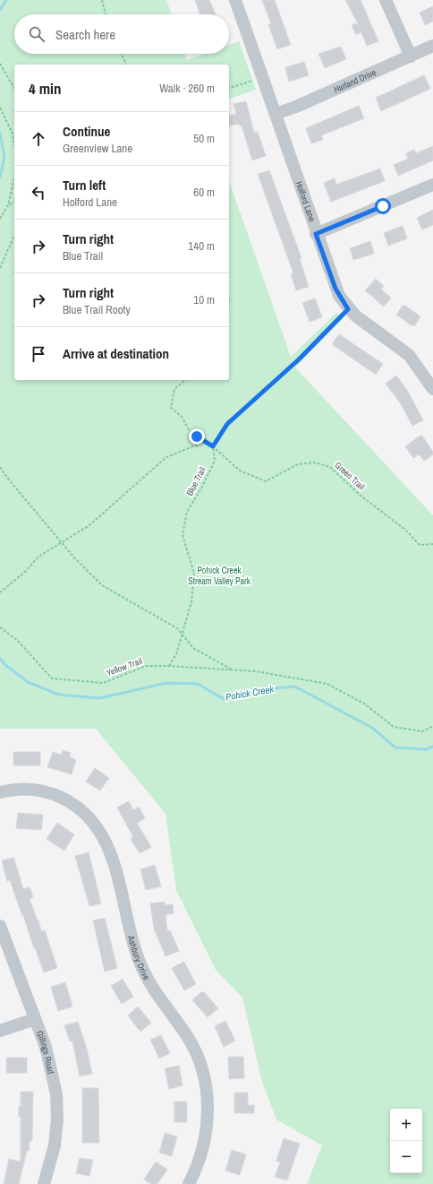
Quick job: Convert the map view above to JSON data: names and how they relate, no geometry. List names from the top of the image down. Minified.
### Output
{"streets":{"street":["Harland Drive","Holford Lane","Ashbury Drive","Gillings Road"],"path":["Green Trail","Blue Trail","Yellow Trail"]},"crossings":[["Harland Drive","Holford Lane"],["Green Trail","Blue Trail"],["Blue Trail","Yellow Trail"]],"water":["Pohick Creek"],"parks":["Pohick Creek Stream Valley Park"],"page":{"search":"Search here","heading":["4 min","Walk · 260 m"],"list":[["Continue","Greenview Lane","50 m"],["Turn left","Holford Lane","60 m"],["Turn right","Blue Trail","140 m"],["Turn right","Blue Trail Rooty","10 m"],"Arrive at destination"],"map_buttons":["+","−"]}}
